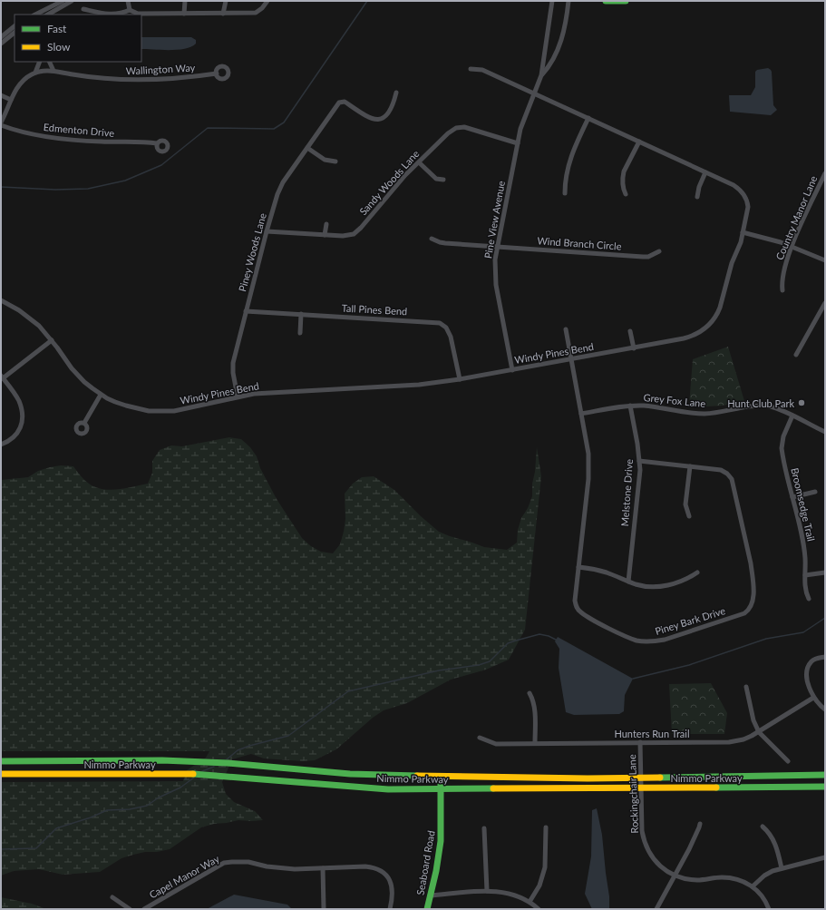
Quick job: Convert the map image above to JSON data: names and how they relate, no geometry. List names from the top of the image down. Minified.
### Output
{"streets":{"main road":["Nimmo Parkway","Seaboard Road"],"street":["Wallington Way","Edmenton Drive","Sandy Woods Lane","Country Manor Lane","Pine View Avenue","Wind Branch Circle","Piney Woods Lane","Tall Pines Bend","Windy Pines Bend","Grey Fox Lane","Melstone Drive","Broomsedge Trail","Piney Bark Drive","Hunters Run Trail","Rockingchair Lane","Capel Manor Way"]},"crossings":[["Sandy Woods Lane","Pine View Avenue"],["Sandy Woods Lane","Piney Woods Lane"],["Pine View Avenue","Wind Branch Circle"],["Pine View Avenue","Windy Pines Bend"],["Piney Woods Lane","Tall Pines Bend"],["Piney Woods Lane","Windy Pines Bend"],["Tall Pines Bend","Windy Pines Bend"],["Windy Pines Bend","Piney Bark Drive"],["Grey Fox Lane","Melstone Drive"],["Grey Fox Lane","Broomsedge Trail"],["Grey Fox Lane","Piney Bark Drive"],["Melstone Drive","Piney Bark Drive"],["Hunters Run Trail","Rockingchair Lane"],["Nimmo Parkway","Rockingchair Lane"],["Nimmo Parkway","Seaboard Road"]],"places":["Hunt Club Park"],"legend":["Fast","Slow"]}
